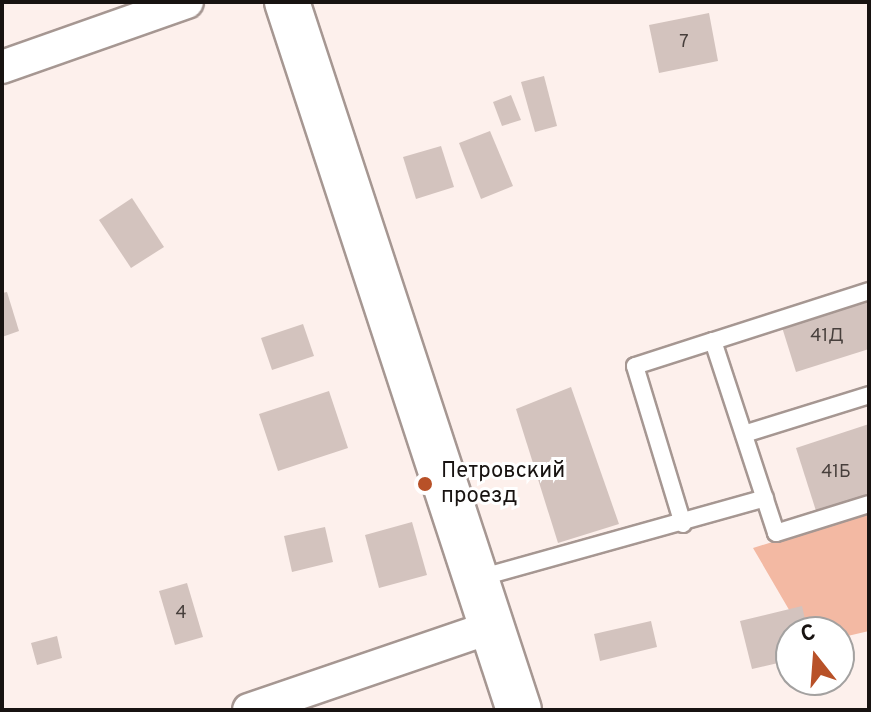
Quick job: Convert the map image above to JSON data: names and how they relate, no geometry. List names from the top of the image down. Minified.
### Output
{"places":["Петровский проезд"],"house_numbers":["7","41Д","41Б","4"],"north":"top"}
